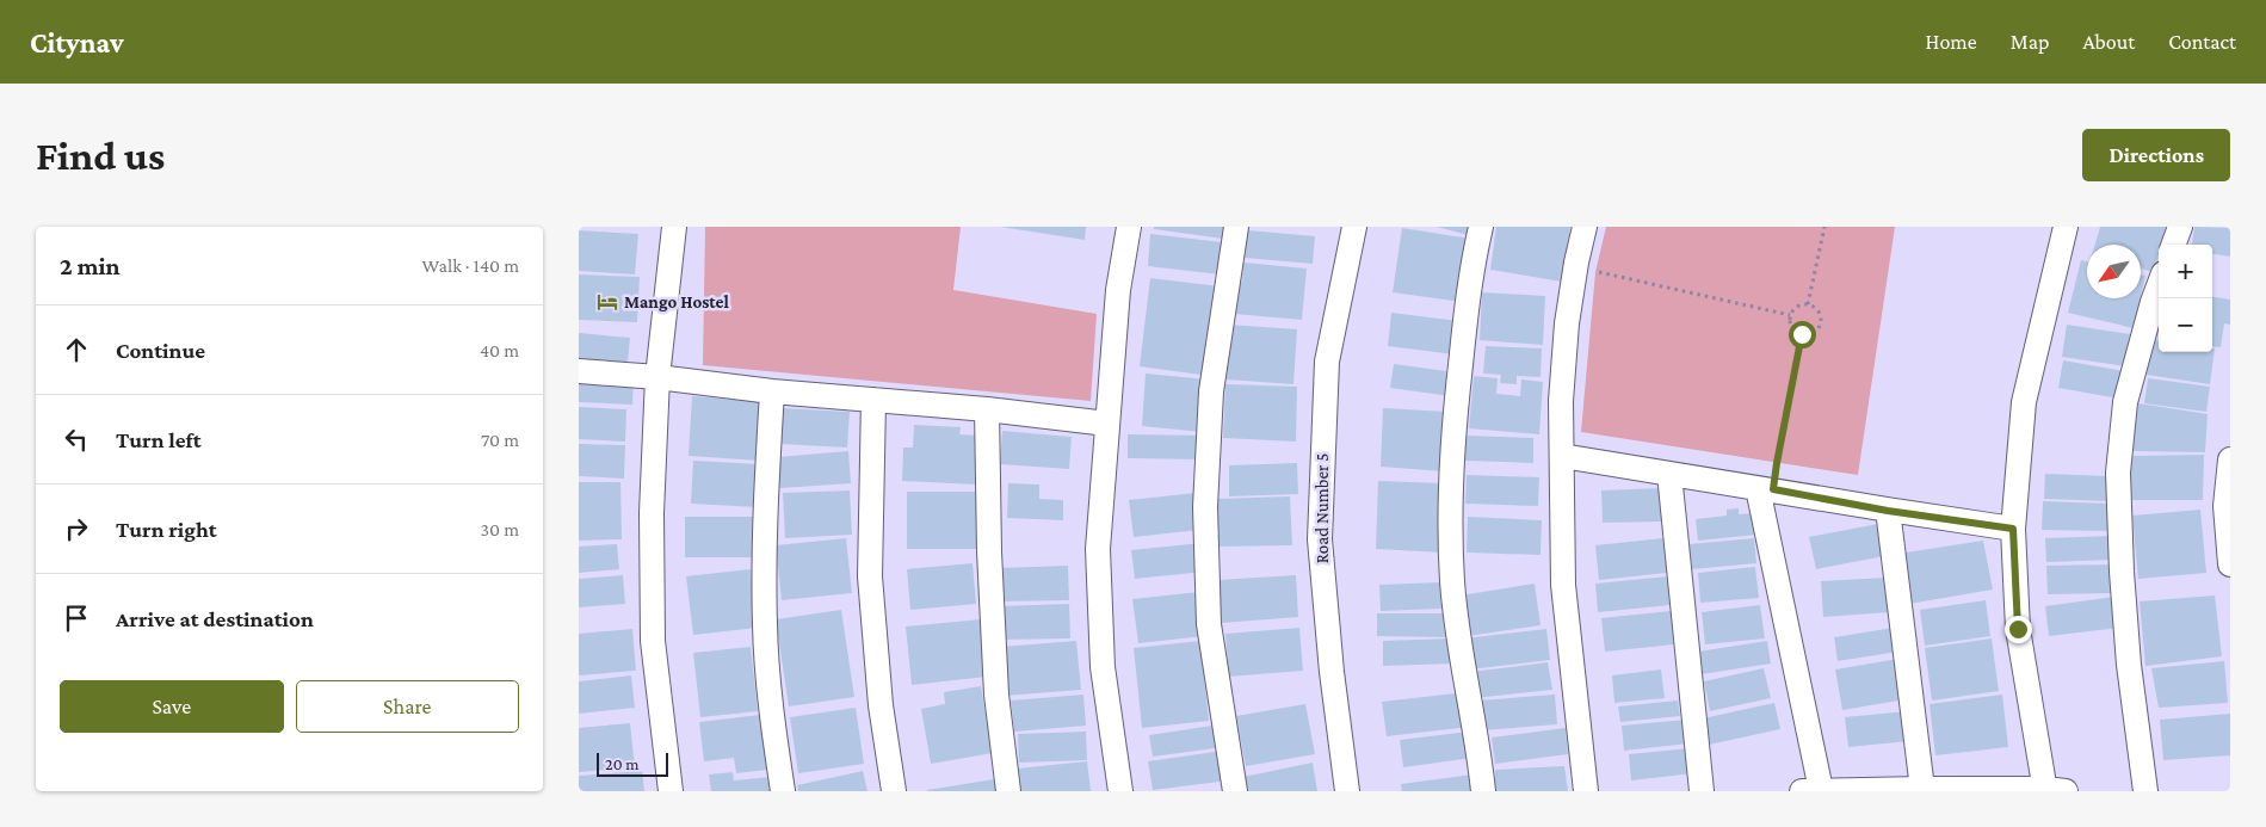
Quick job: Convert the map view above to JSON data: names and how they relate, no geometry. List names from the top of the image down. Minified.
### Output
{"streets":{"street":["Road Number 5"]},"places":{"hotel":["Mango Hostel"]},"scale_bar":"20 m","north":"bottom left","page":{"header":"Citynav","nav":["Home","Map","About","Contact"],"buttons":["Directions",["Save","Share"]],"title":"Find us","heading":["2 min","Walk · 140 m"],"map_buttons":["+","−"],"list":[["Continue","40 m"],["Turn left","70 m"],["Turn right","30 m"],"Arrive at destination"],"scale":"20 m"}}
